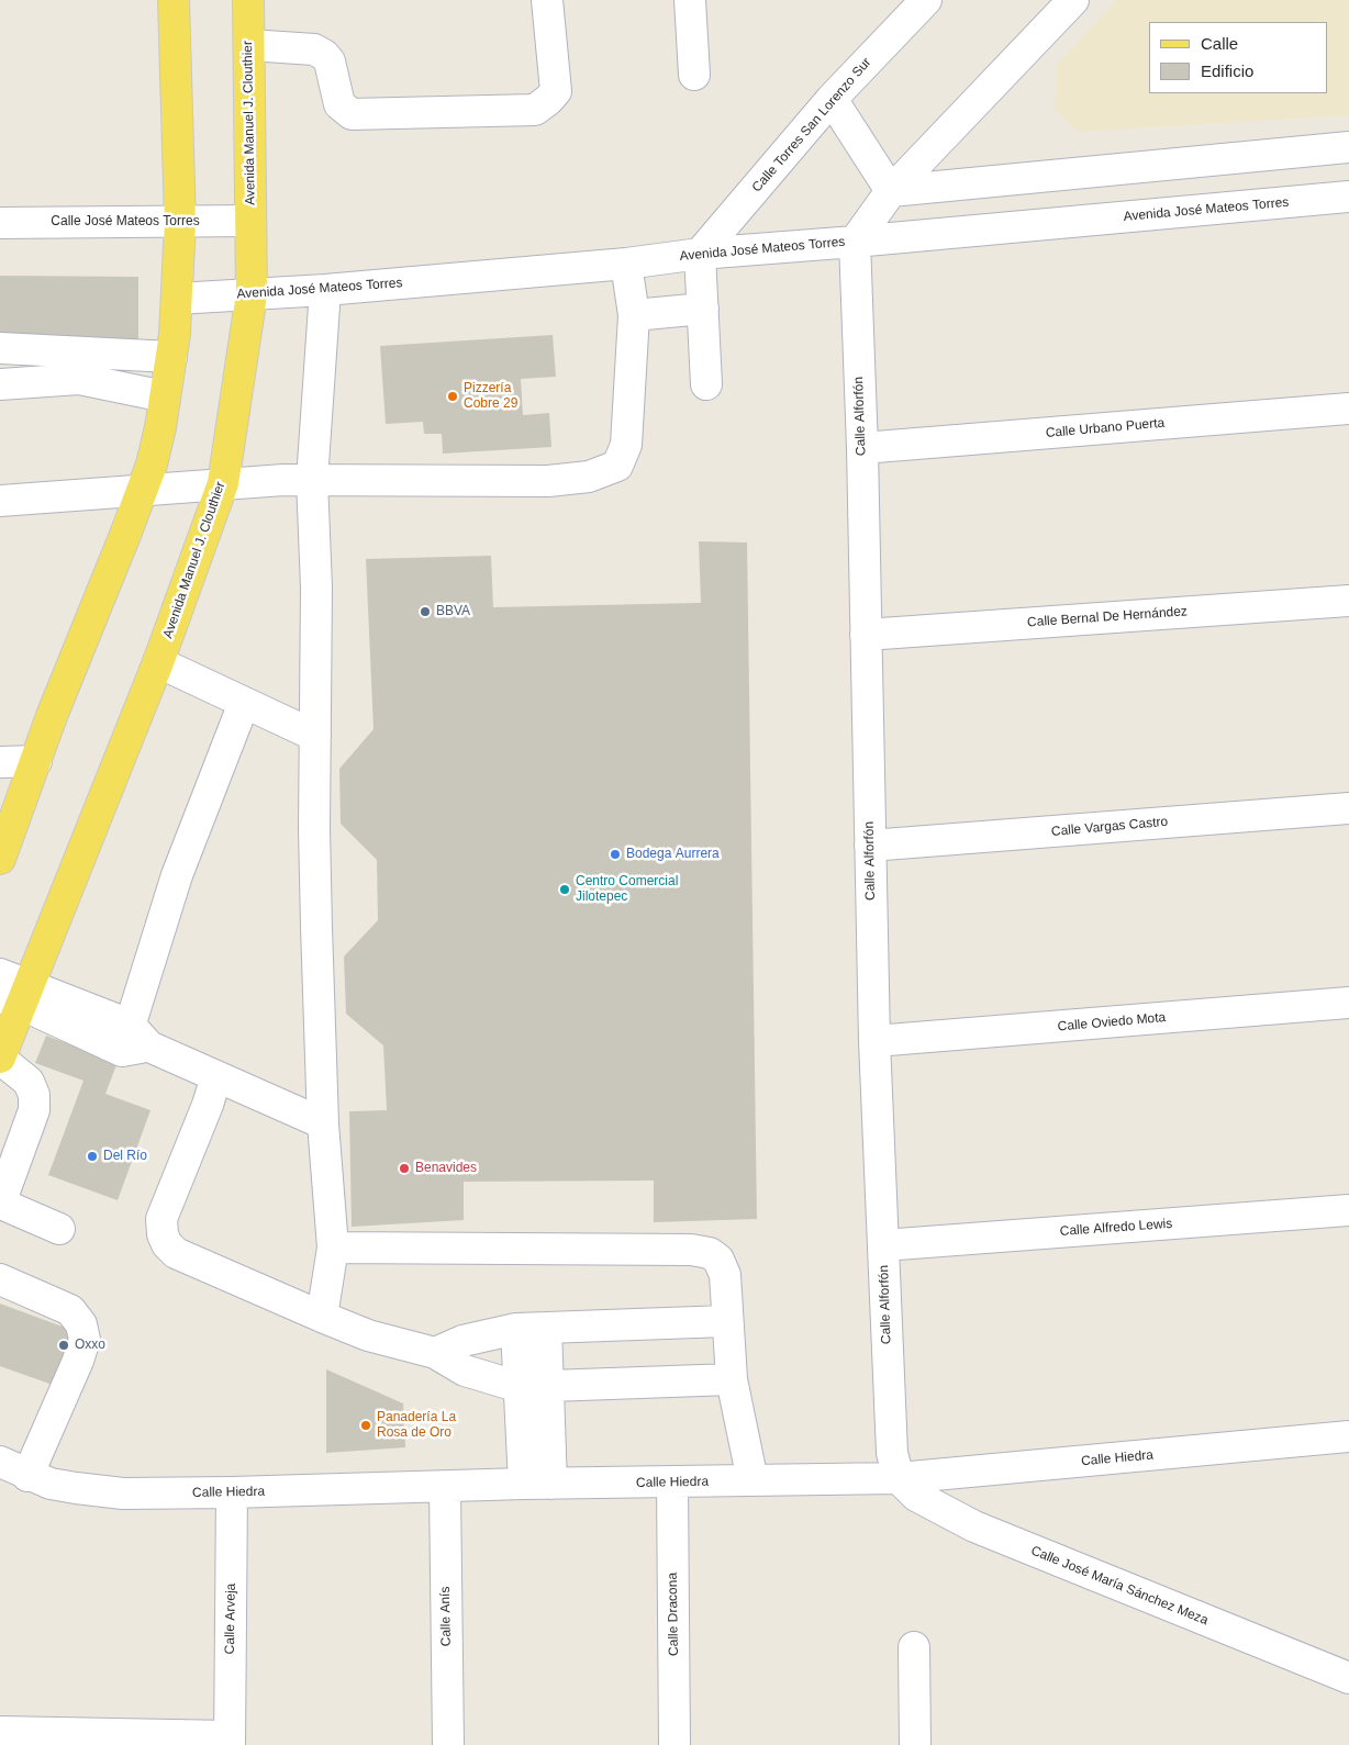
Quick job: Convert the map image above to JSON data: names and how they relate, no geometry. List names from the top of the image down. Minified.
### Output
{"streets":{"main road":["Avenida Manuel J. Clouthier"],"street":["Calle Torres San Lorenzo Sur","Avenida José Mateos Torres","Calle José Mateos Torres","Calle Alforfón","Calle Urbano Puerta","Calle Bernal De Hernández","Calle Vargas Castro","Calle Oviedo Mota","Calle Alfredo Lewis","Calle Hiedra","Calle José María Sánchez Meza","Calle Dracona","Calle Anís","Calle Arveja"]},"crossings":[["Avenida Manuel J. Clouthier","Avenida José Mateos Torres"],["Avenida Manuel J. Clouthier","Calle José Mateos Torres"],["Calle Torres San Lorenzo Sur","Avenida José Mateos Torres"],["Avenida José Mateos Torres","Calle Alforfón"],["Calle Alforfón","Calle Urbano Puerta"],["Calle Alforfón","Calle Bernal De Hernández"],["Calle Alforfón","Calle Vargas Castro"],["Calle Alforfón","Calle Oviedo Mota"],["Calle Alforfón","Calle Alfredo Lewis"],["Calle Alforfón","Calle Hiedra"],["Calle Alforfón","Calle José María Sánchez Meza"],["Calle Hiedra","Calle José María Sánchez Meza"],["Calle Hiedra","Calle Dracona"],["Calle Hiedra","Calle Anís"],["Calle Hiedra","Calle Arveja"]],"places":["Pizzería Cobre 29","BBVA","Bodega Aurrera","Centro Comercial Jilotepec","Del Río","Benavides","Oxxo","Panadería La Rosa de Oro"],"legend":["Calle","Edificio"]}
